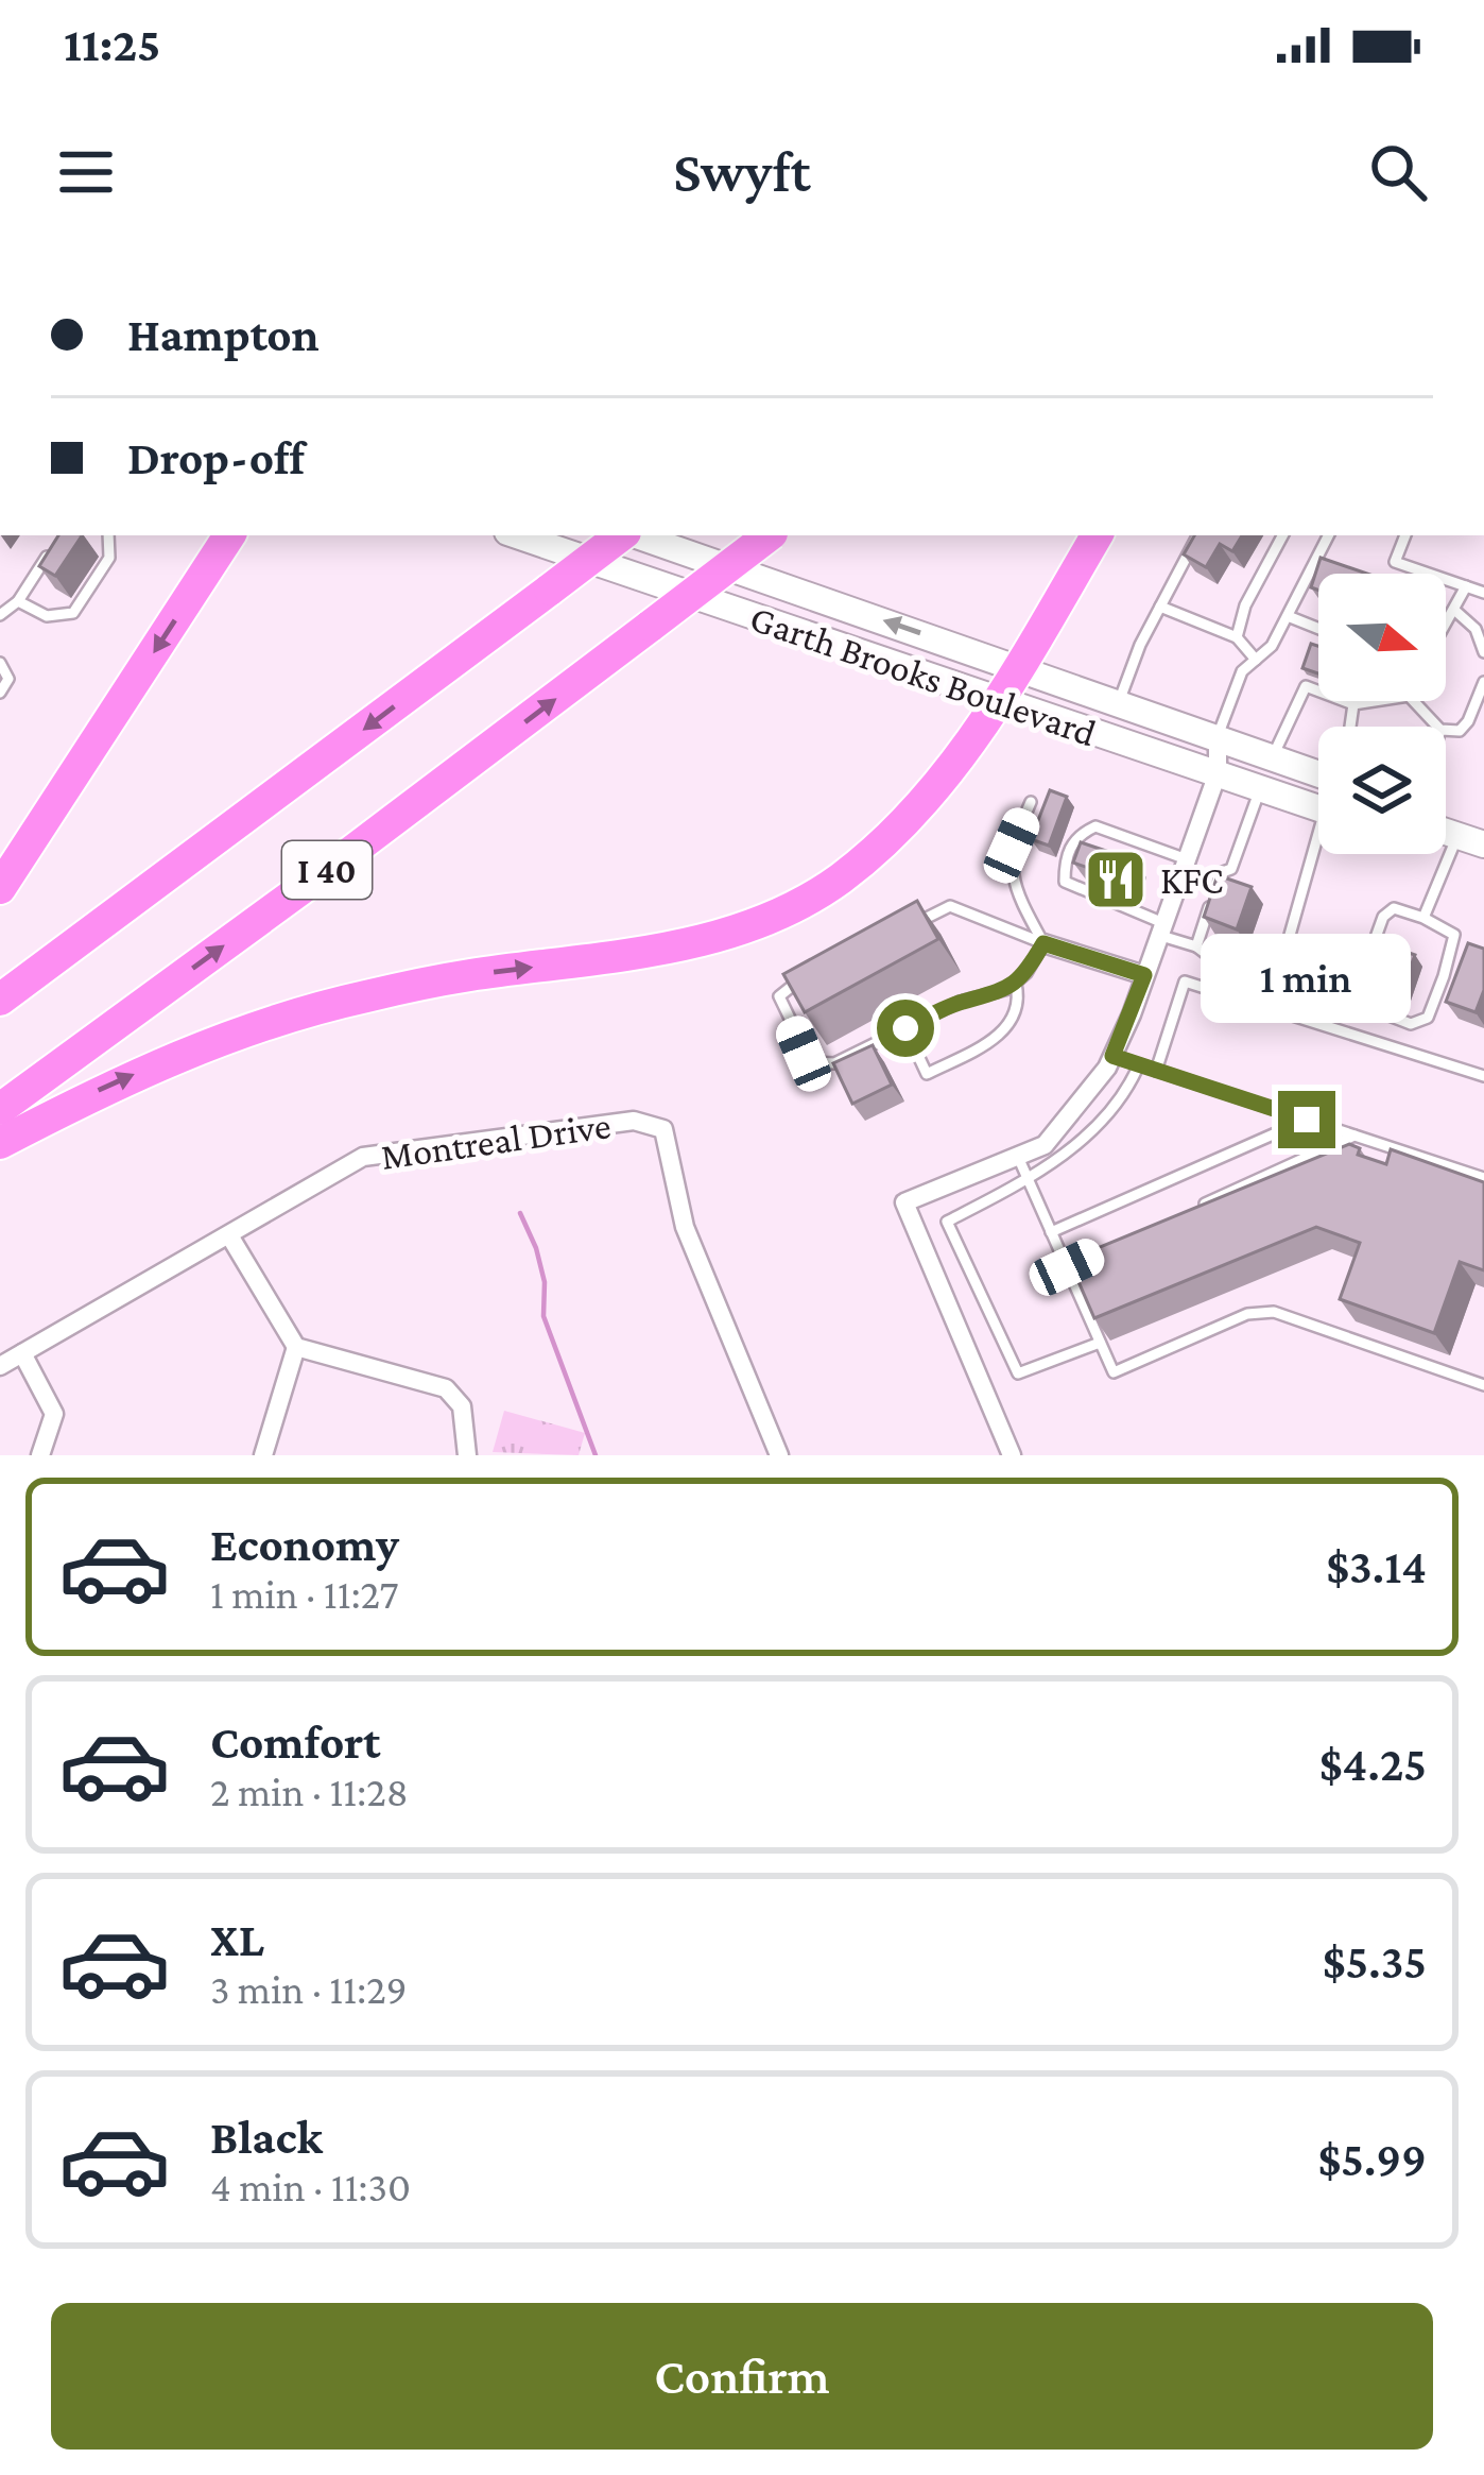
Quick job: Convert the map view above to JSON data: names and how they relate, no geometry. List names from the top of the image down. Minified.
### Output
{"streets":{"highway":["I 40"],"street":["Garth Brooks Boulevard","Montreal Drive"]},"places":{"restaurant":["KFC"]},"north":"right","page":{"status":"11:25","header":"Swyft","banner":["Hampton","Drop-off"],"bubble":"1 min","list":[{"name":"Economy","note":"1 min · 11:27","value":"$3.14"},{"name":"Comfort","note":"2 min · 11:28","value":"$4.25"},{"name":"XL","note":"3 min · 11:29","value":"$5.35"},{"name":"Black","note":"4 min · 11:30","value":"$5.99"}],"buttons":"Confirm"}}
